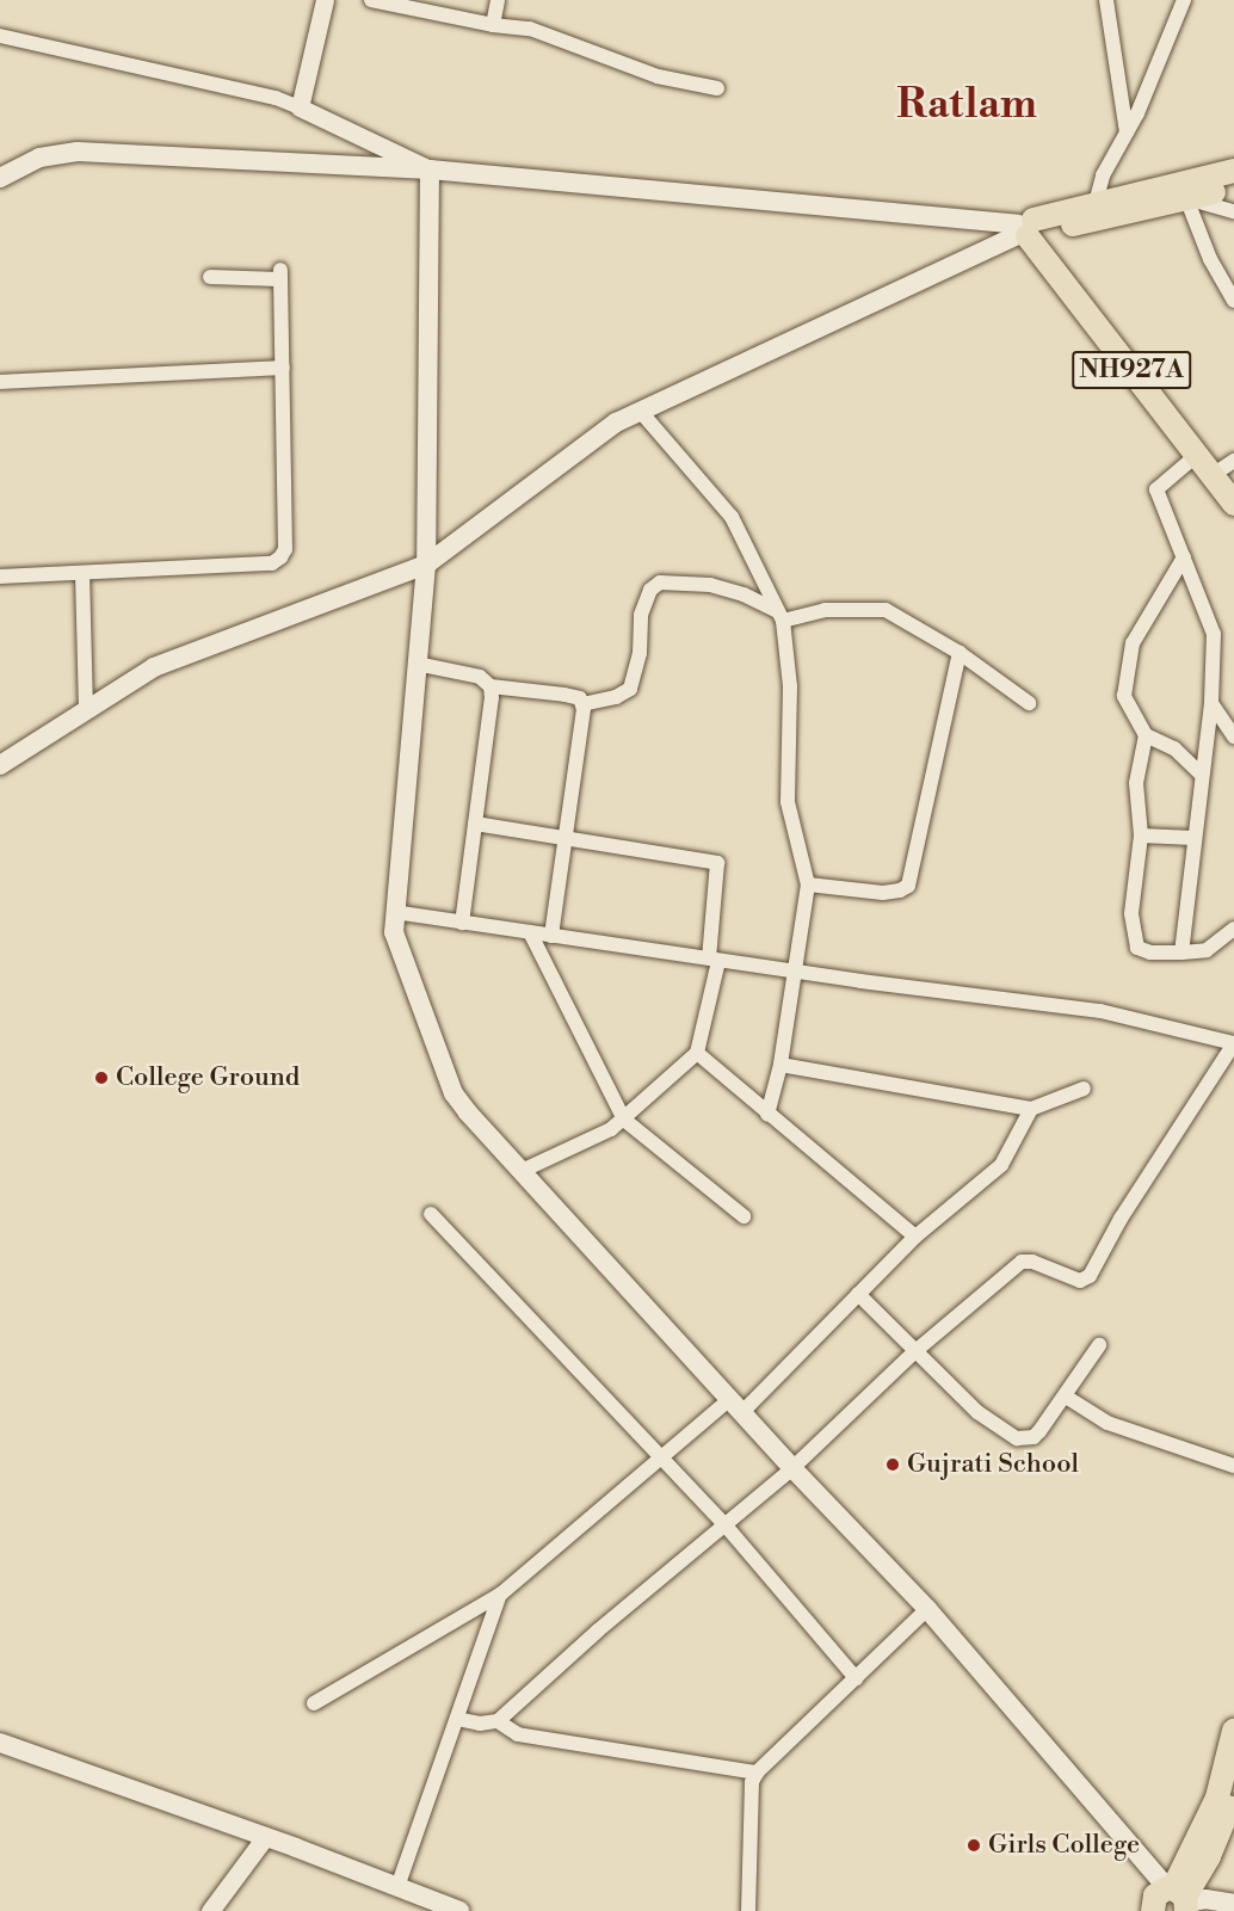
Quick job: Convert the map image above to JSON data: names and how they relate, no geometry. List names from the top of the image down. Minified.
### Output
{"streets":{"highway":["NH927A"]},"districts":["Ratlam"],"places":["College Ground","Gujrati School","Girls College"]}
